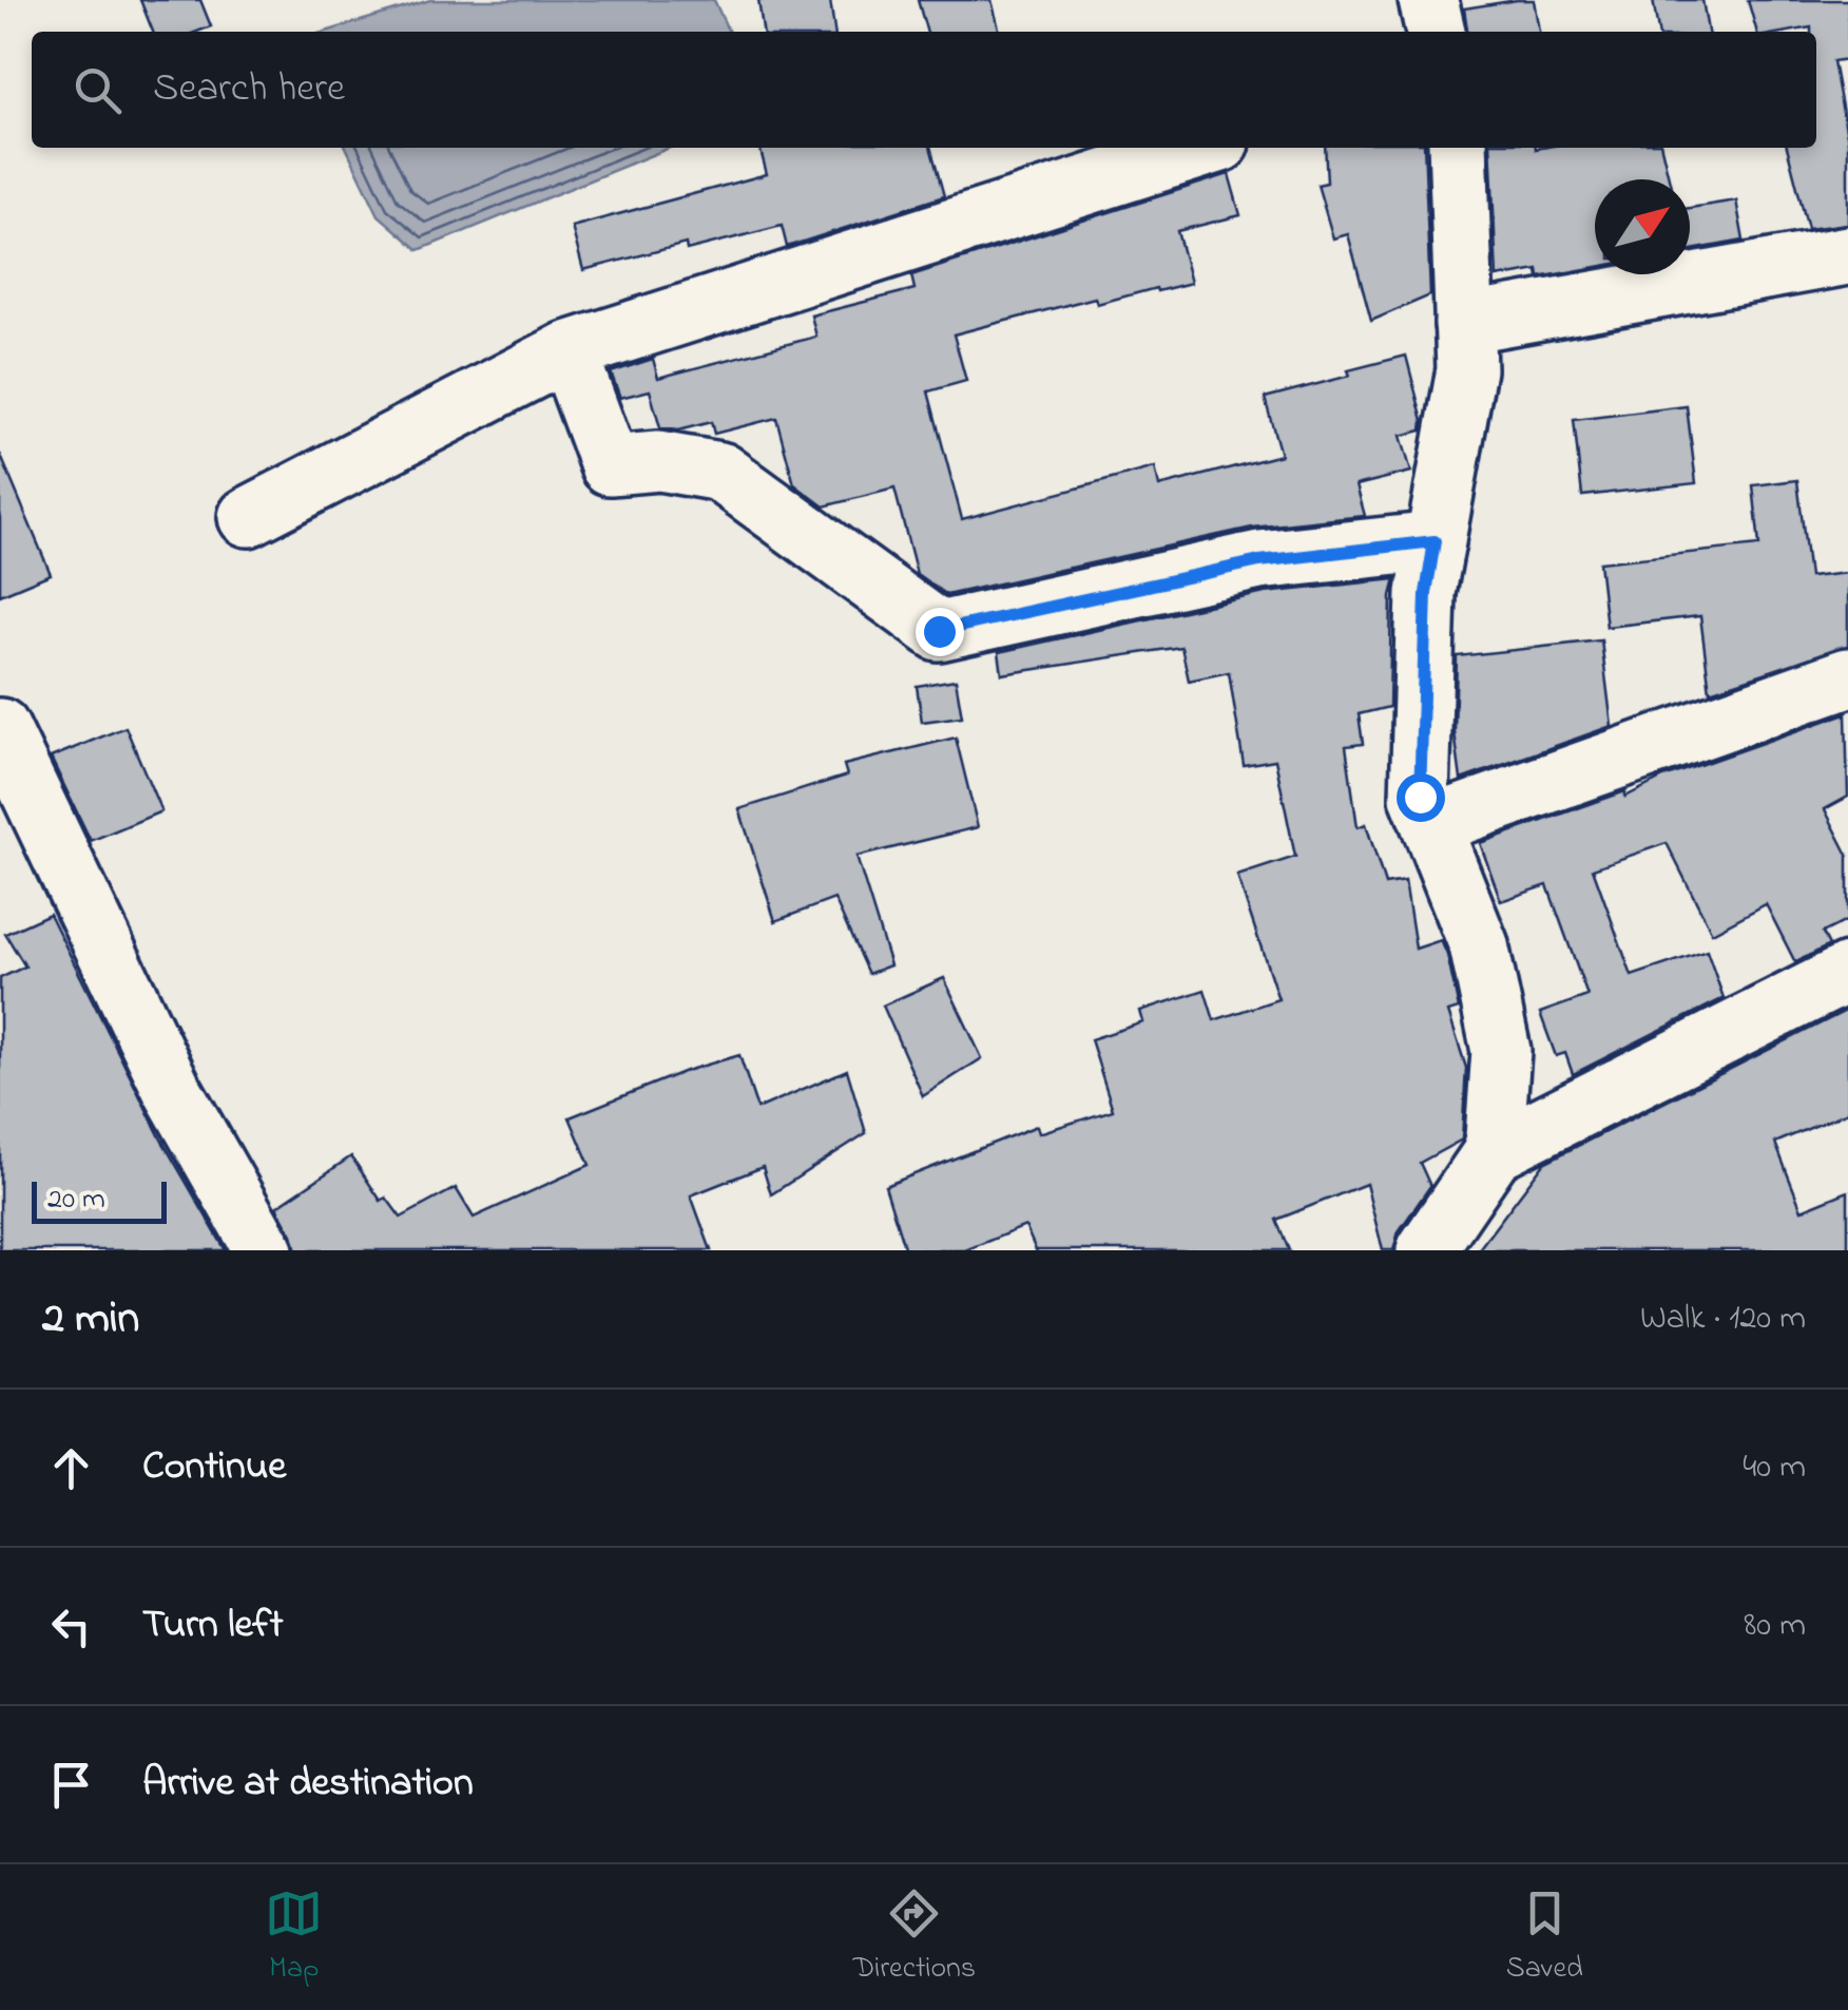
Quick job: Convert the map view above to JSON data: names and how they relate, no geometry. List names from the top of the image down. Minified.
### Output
{"scale_bar":"20 m","north":"top right","page":{"search":"Search here","scale":"20 m","heading":["2 min","Walk · 120 m"],"list":[["Continue","40 m"],["Turn left","80 m"],"Arrive at destination"],"nav":["Map","Directions","Saved"]}}
